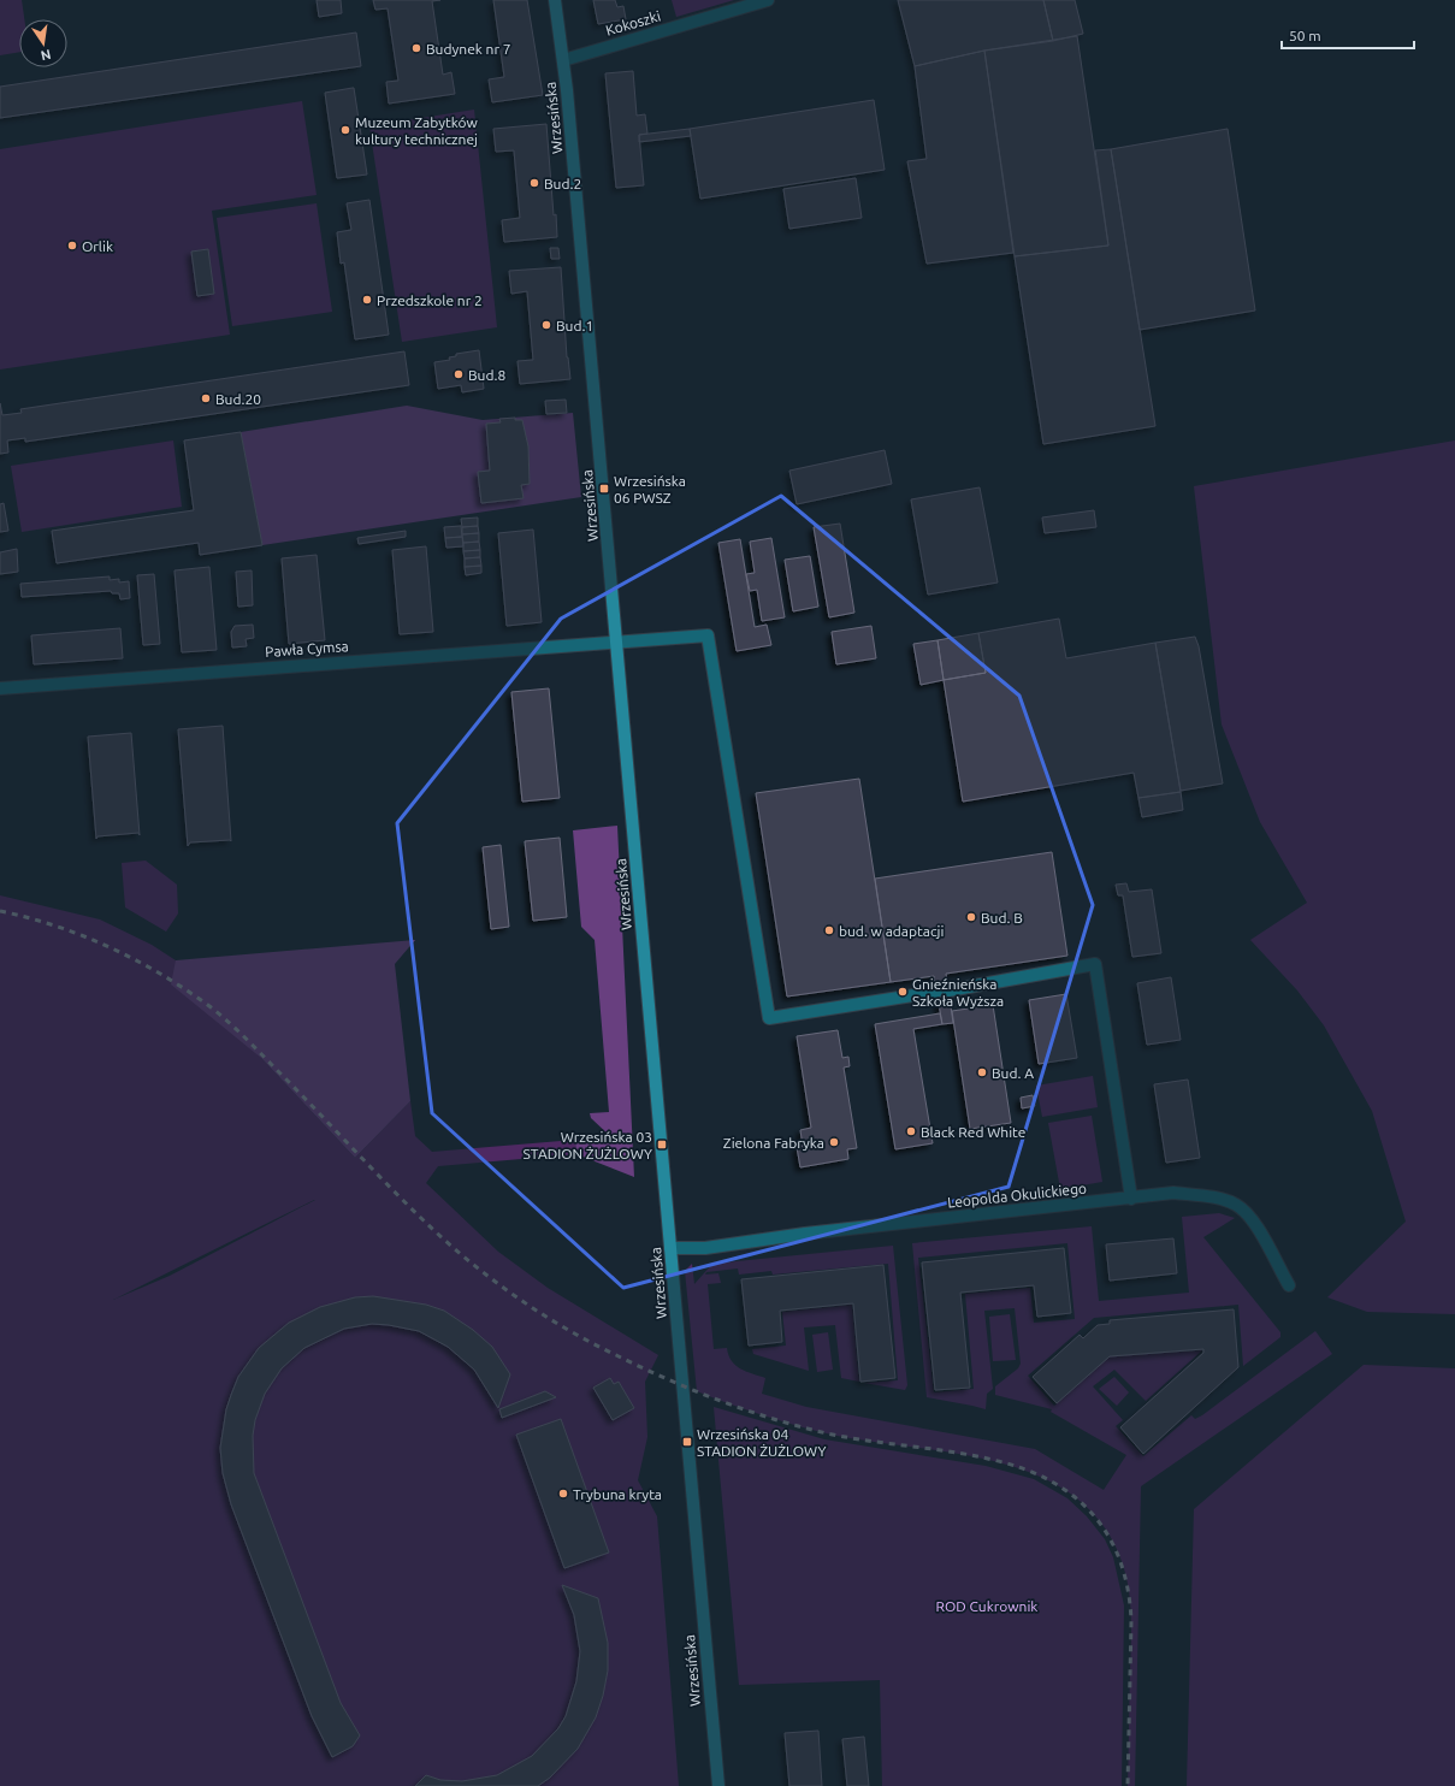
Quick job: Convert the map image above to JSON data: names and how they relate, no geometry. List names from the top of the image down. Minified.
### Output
{"streets":{"street":["Kokoszki","Wrzesińska","Pawła Cymsa","Leopolda Okulickiego"]},"crossings":[["Kokoszki","Wrzesińska"],["Wrzesińska","Pawła Cymsa"],["Wrzesińska","Leopolda Okulickiego"],["Pawła Cymsa","Leopolda Okulickiego"]],"parks":["ROD Cukrownik"],"places":{"other":["Budynek nr 7","Muzeum Zabytków kultury technicznej","Bud.2","Orlik","Przedszkole nr 2","Bud.1","Bud.8","Bud.20","Bud. B","bud. w adaptacji","Gnieźnieńska Szkoła Wyższa","Bud. A","Black Red White","Zielona Fabryka","Trybuna kryta"],"transit":["Wrzesińska 06 PWSZ","Wrzesińska 03 STADION ŻUŻLOWY","Wrzesińska 04 STADION ŻUŻLOWY"]},"scale_bar":"50 m","north":"bottom"}
